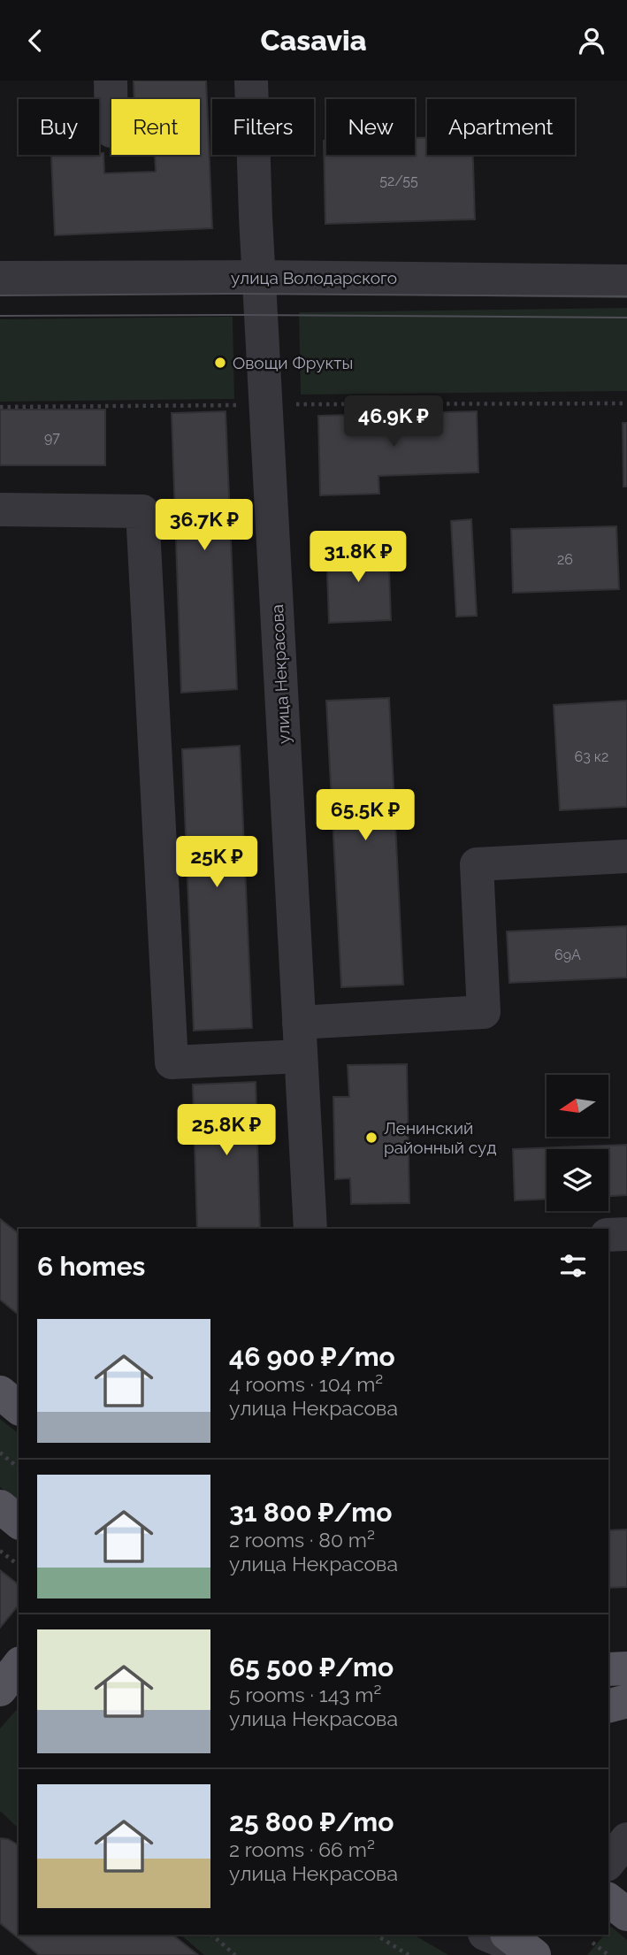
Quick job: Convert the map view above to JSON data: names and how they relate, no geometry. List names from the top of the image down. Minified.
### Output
{"streets":{"street":["улица Володарского","улица Некрасова"]},"crossings":[["улица Володарского","улица Некрасова"]],"places":["Овощи Фрукты","Ленинский районный суд"],"house_numbers":["52/55","97","26","63 к2","69А"],"north":"left","page":{"header":"Casavia","chip":["Buy","Rent","Filters","New","Apartment"],"price":["46.9K ₽","36.7K ₽","31.8K ₽","65.5K ₽","25K ₽","25.8K ₽"],"heading":"6 homes","list":[{"name":"46 900 ₽/mo","note":"4 rooms · 104 m² · улица Некрасова"},{"name":"31 800 ₽/mo","note":"2 rooms · 80 m² · улица Некрасова"},{"name":"65 500 ₽/mo","note":"5 rooms · 143 m² · улица Некрасова"},{"name":"25 800 ₽/mo","note":"2 rooms · 66 m² · улица Некрасова"}]}}
